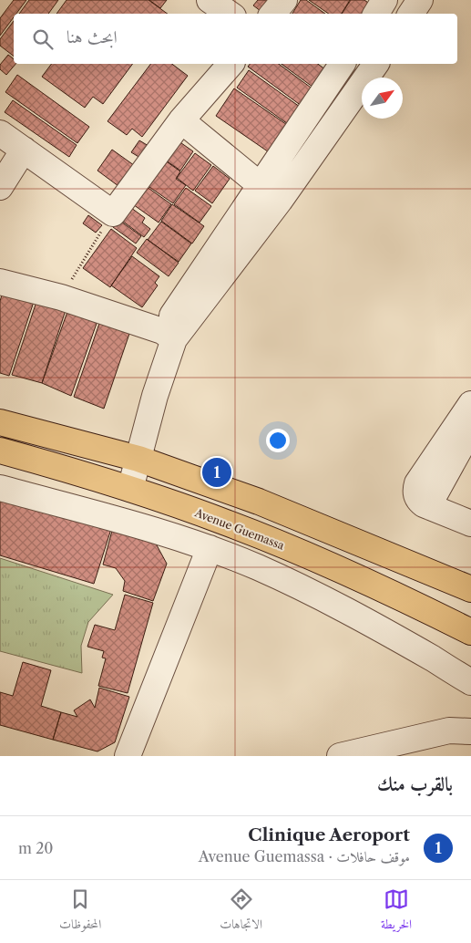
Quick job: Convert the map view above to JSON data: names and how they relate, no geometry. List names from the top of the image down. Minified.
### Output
{"streets":{"main road":["Avenue Guemassa"]},"north":"top right","page":{"search":"ابحث هنا","pins":"1","heading":"بالقرب منك","list":[{"mark":"1","name":"Clinique Aeroport","note":"موقف حافلات · Avenue Guemassa","value":"20 m"}],"nav":["الخريطة","الاتجاهات","المحفوظات"]}}
